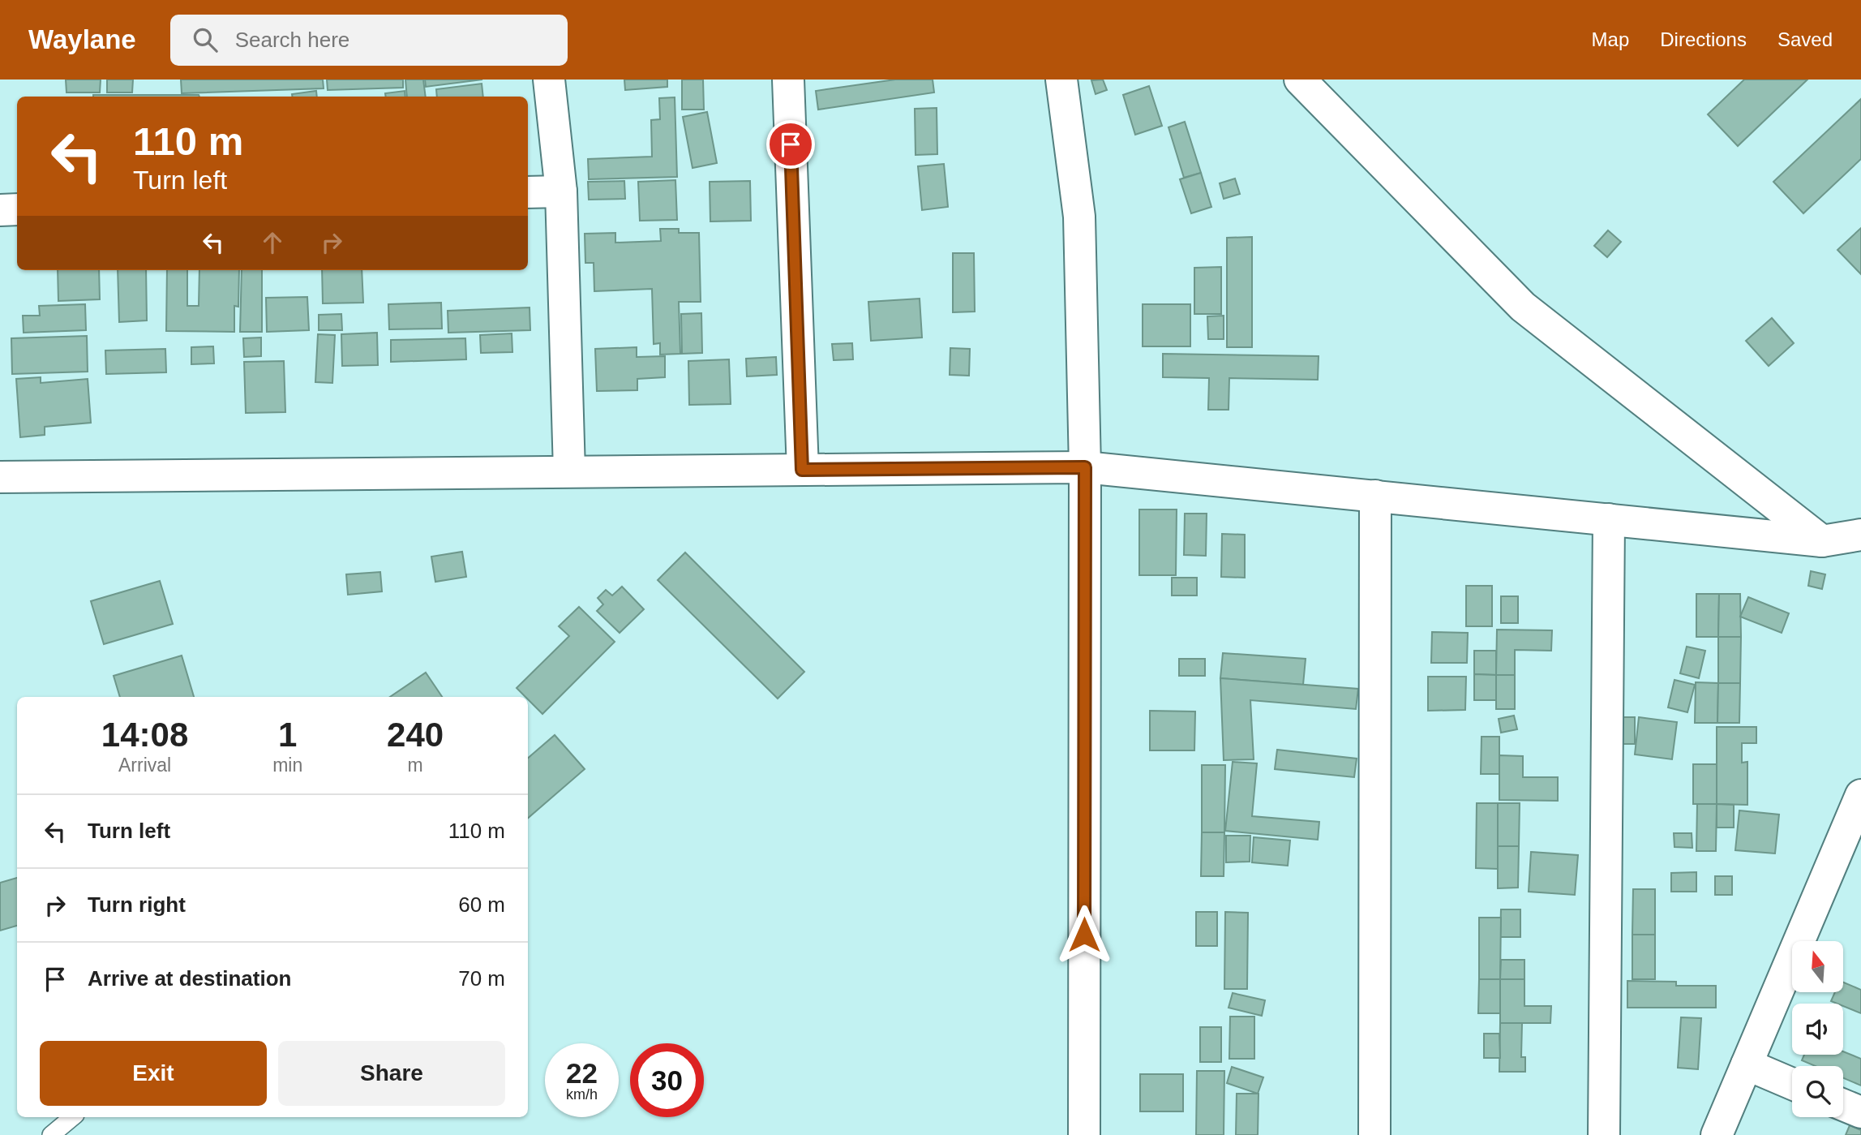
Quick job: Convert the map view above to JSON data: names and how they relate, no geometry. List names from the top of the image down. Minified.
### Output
{"north":"top","page":{"header":"Waylane","search":"Search here","nav":["Map","Directions","Saved"],"turn":["110 m","Turn left"],"eta":["14:08","Arrival","1","min","240","m"],"list":[{"name":"Turn left","value":"110 m"},{"name":"Turn right","value":"60 m"},{"name":"Arrive at destination","value":"70 m"}],"buttons":["Exit","Share"],"speed":"22 km/h","limit":"30"}}
